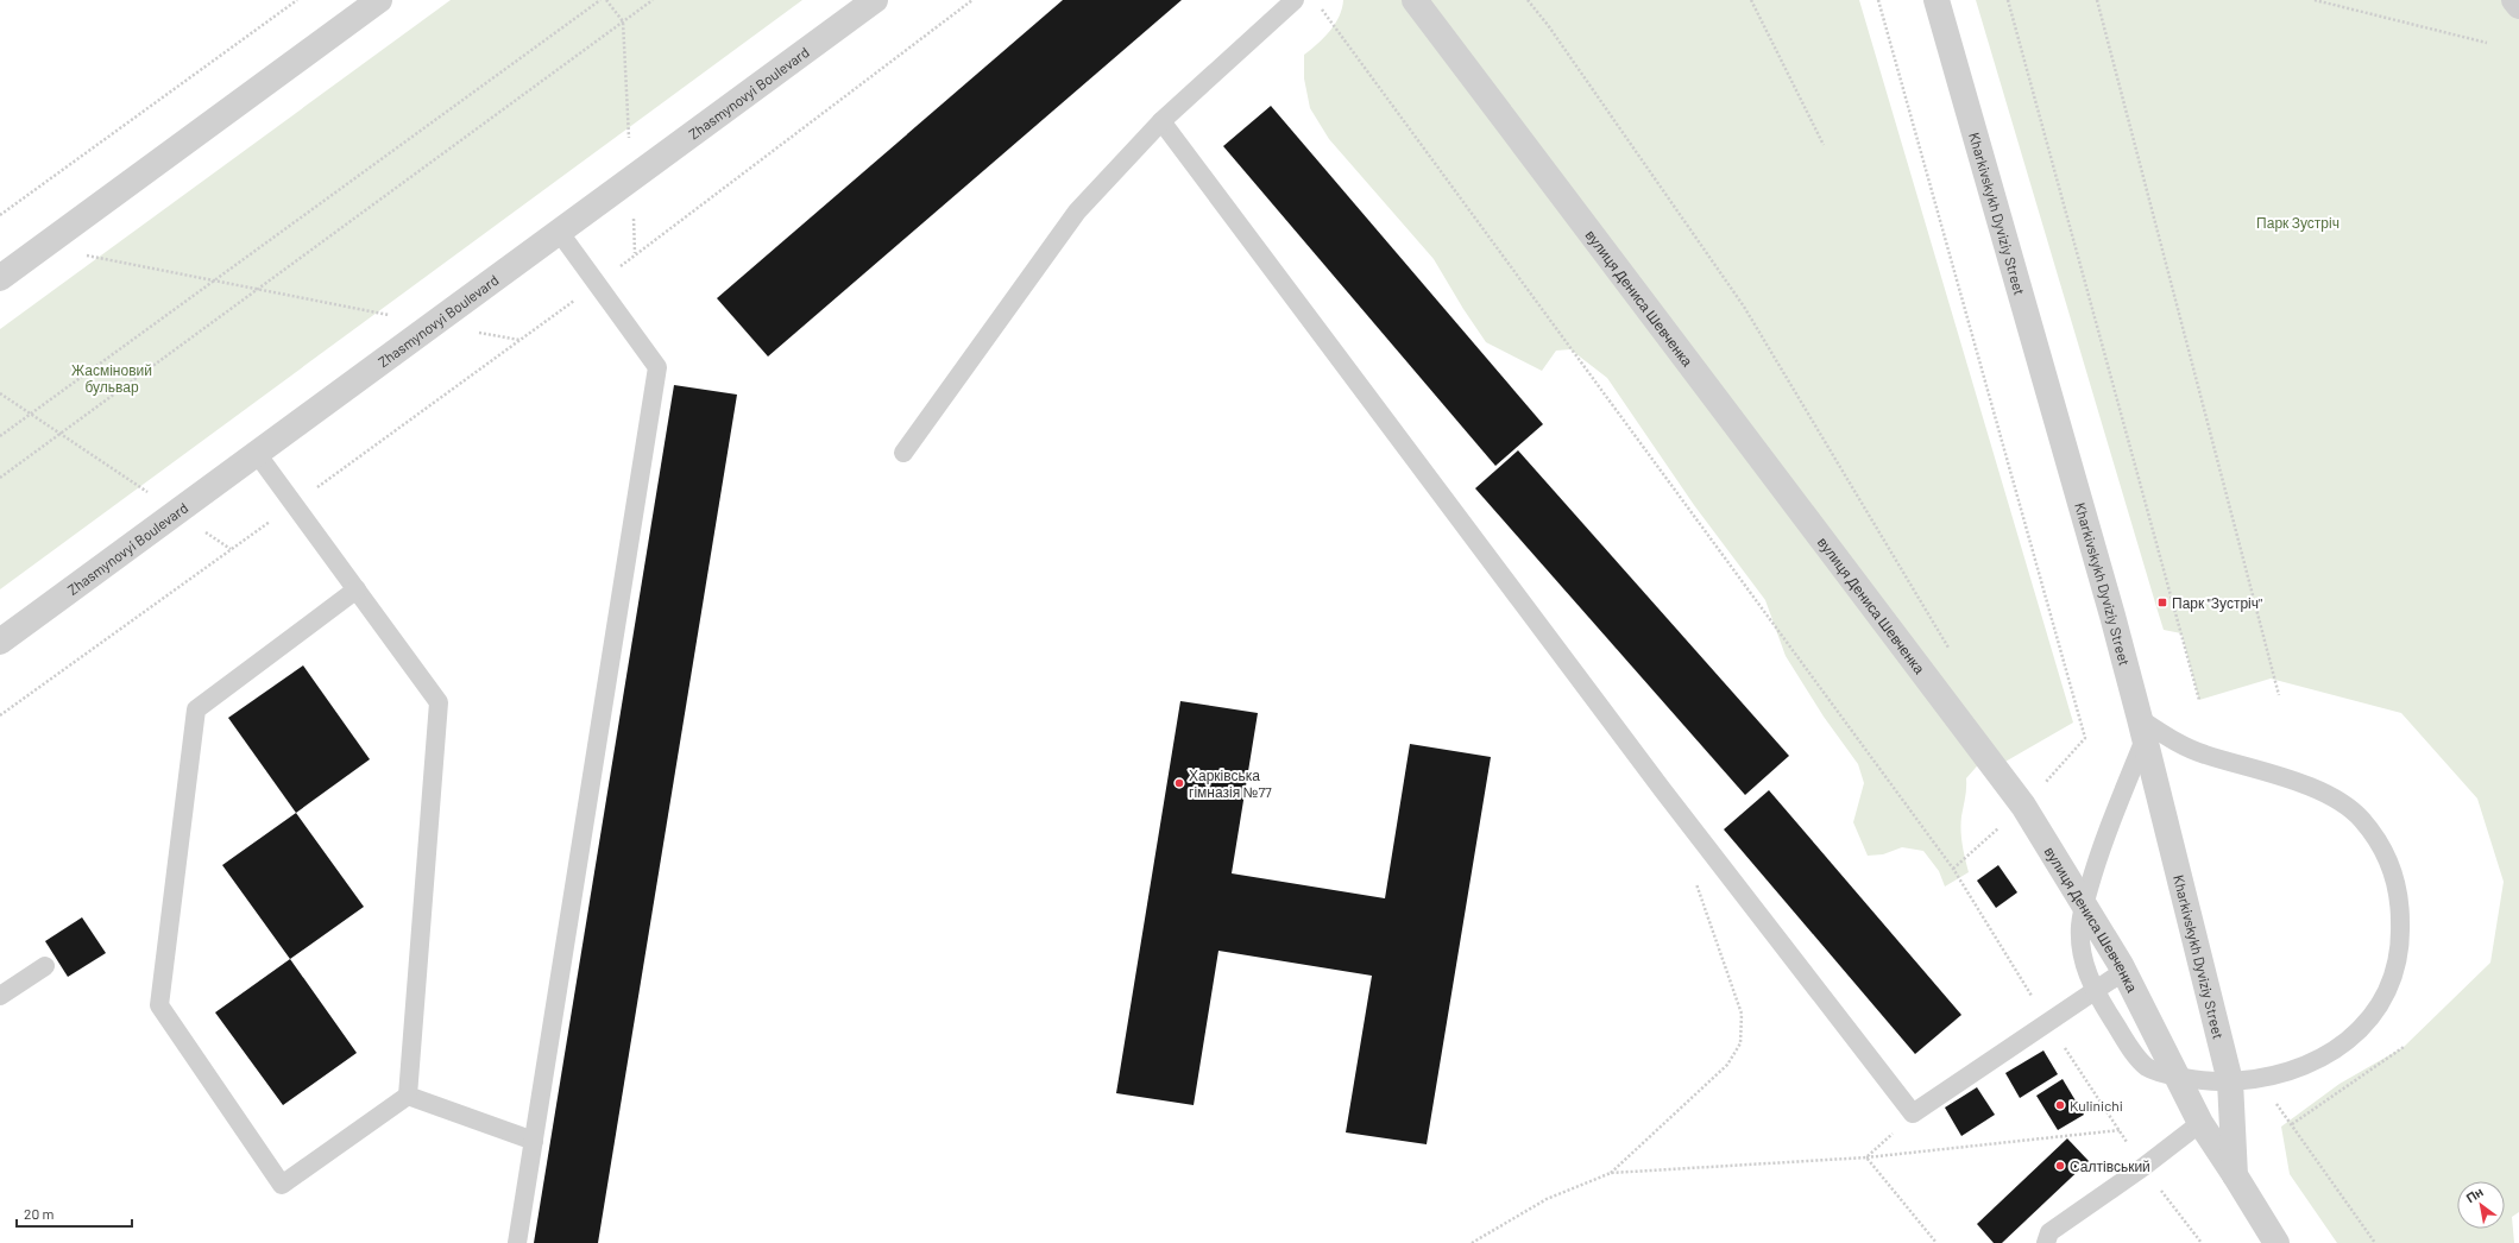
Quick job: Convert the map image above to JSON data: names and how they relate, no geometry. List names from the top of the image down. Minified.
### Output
{"streets":{"street":["Zhasmynovyi Boulevard","Kharkivskykh Dyviziy Street","вулиця Дениса Шевченка"]},"crossings":[["Kharkivskykh Dyviziy Street","вулиця Дениса Шевченка"]],"parks":["Парк Зустріч","Жасміновий бульвар"],"places":{"transit":["Парк \"Зустріч\""],"other":["Харківська гімназія №77","Kulinichi","Салтівський"]},"scale_bar":"20 m","north":"top left"}
